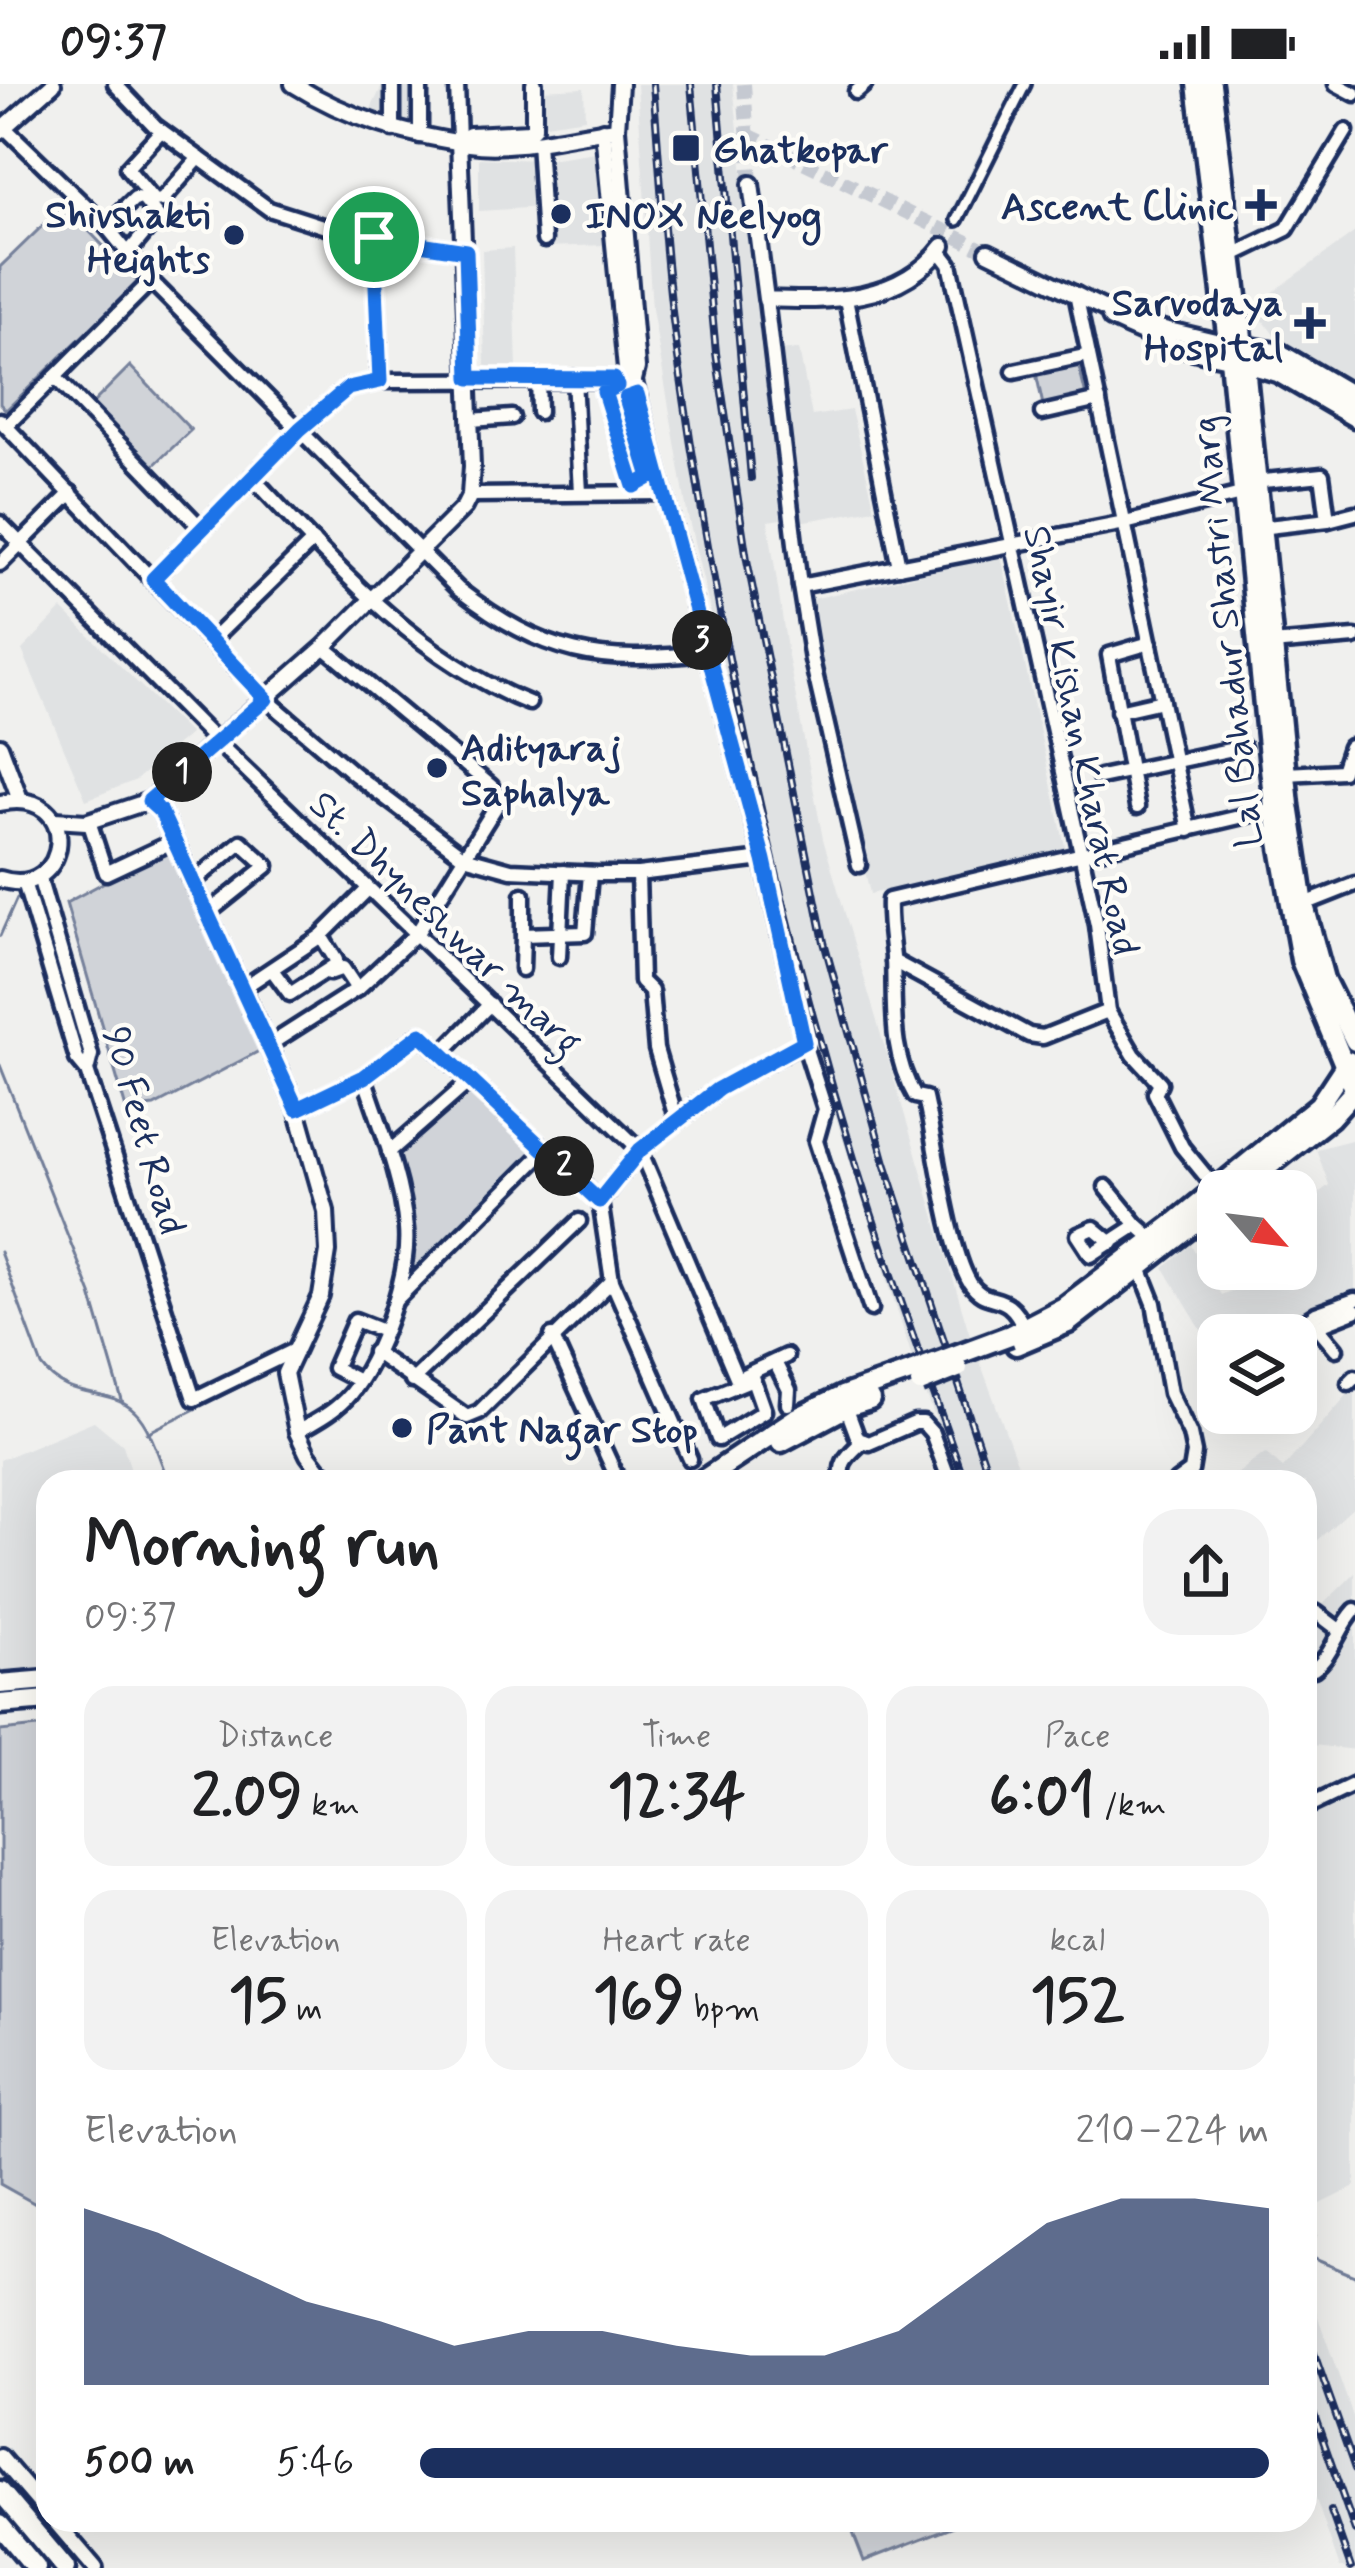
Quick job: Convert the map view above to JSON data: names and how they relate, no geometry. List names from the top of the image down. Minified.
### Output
{"streets":{"main road":["Lal Bahadur Shastri Marg"],"street":["Shayir Kishan Kharat Road","St. Dhyneshwar marg","90 Feet Road"]},"places":{"transit":["Ghatkopar"],"health":["Ascent Clinic","Sarvodaya Hospital"],"other":["INOX Neelyog","Shivshakti Heights","Adityaraj Saphalya","Pant Nagar Stop"]},"north":"bottom right","page":{"status":"09:37","pins":["3","1","2"],"heading":["Morning run","09:37"],"stats":[["Distance","2.09 km"],["Time","12:34"],["Pace","6:01 /km"],["Elevation","15 m"],["Heart rate","169 bpm"],["kcal","152"]],"chart":["Elevation","210–224 m"],"list":[{"name":"500 m","note":"5:46"}]}}
